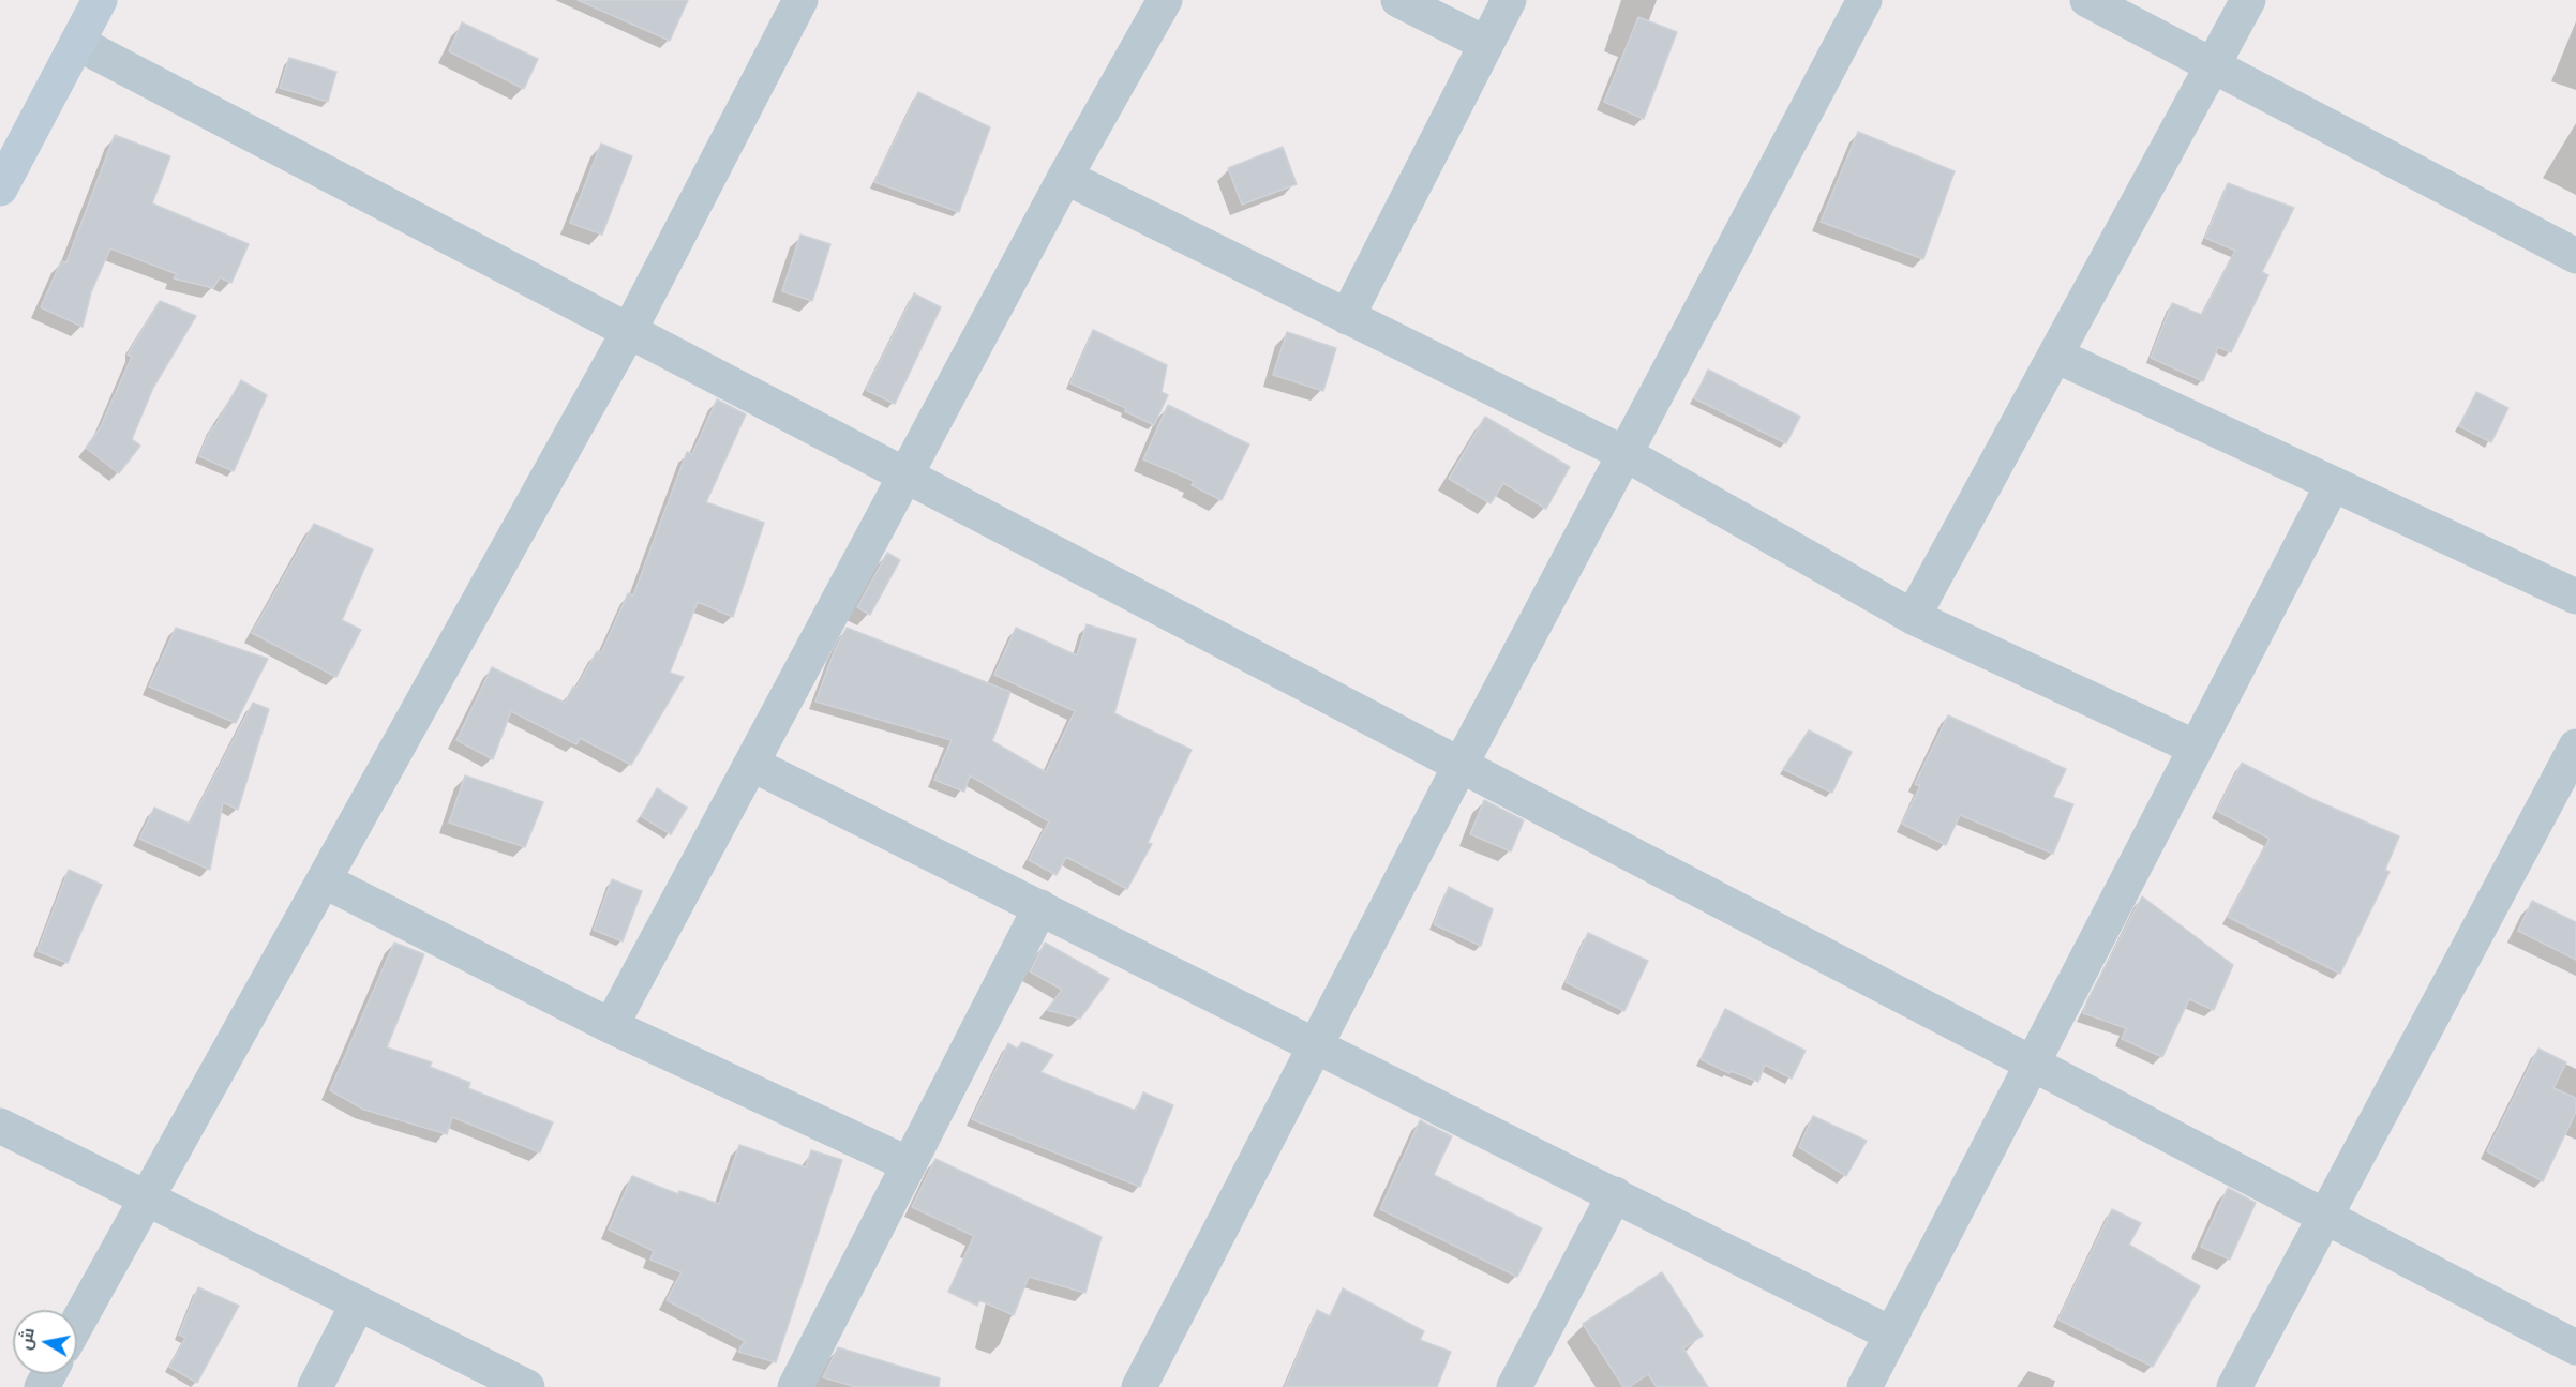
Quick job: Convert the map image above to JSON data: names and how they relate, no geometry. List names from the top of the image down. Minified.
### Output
{"north":"left"}
